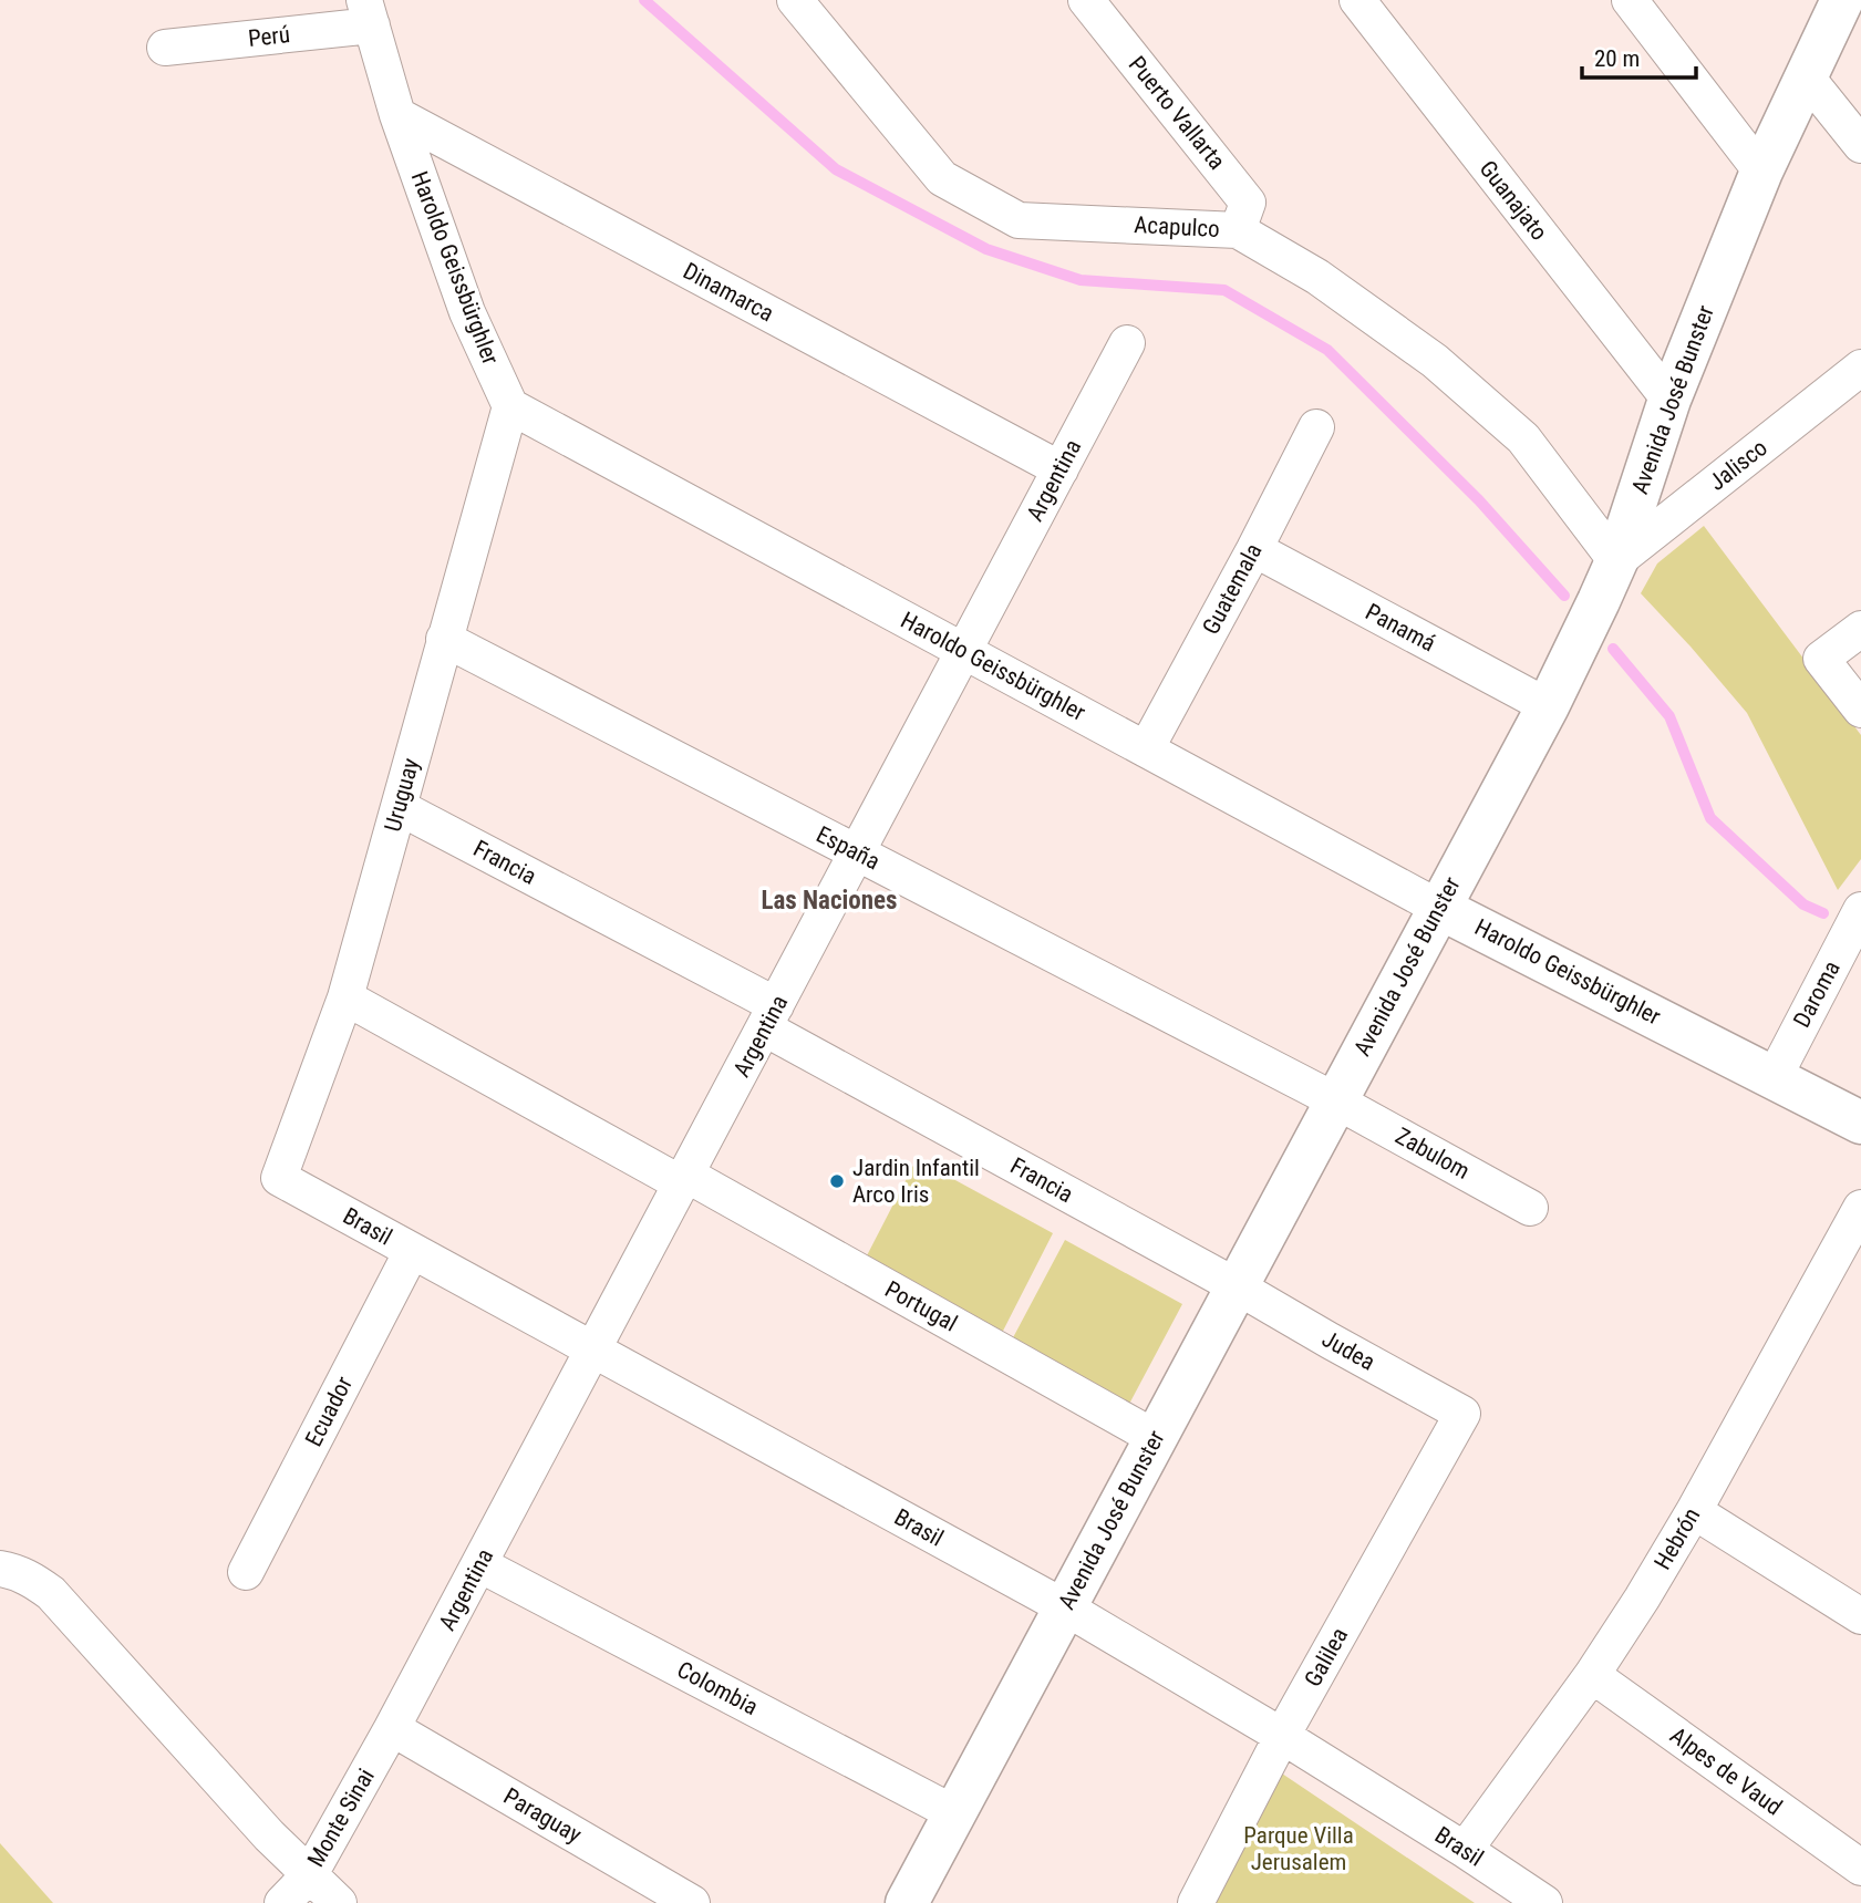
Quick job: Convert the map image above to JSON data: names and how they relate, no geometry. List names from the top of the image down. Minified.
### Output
{"streets":{"street":["Perú","Puerto Vallarta","Guanajato","Acapulco","Haroldo Geissbürghler","Dinamarca","Avenida José Bunster","Jalisco","Argentina","Guatemala","Panamá","Uruguay","España","Francia","Daroma","Zabulom","Brasil","Portugal","Judea","Ecuador","Hebrón","Galilea","Colombia","Alpes de Vaud","Paraguay","Monte Sinai"]},"crossings":[["Perú","Haroldo Geissbürghler"],["Puerto Vallarta","Acapulco"],["Guanajato","Avenida José Bunster"],["Acapulco","Avenida José Bunster"],["Acapulco","Jalisco"],["Haroldo Geissbürghler","Dinamarca"],["Haroldo Geissbürghler","Avenida José Bunster"],["Haroldo Geissbürghler","Argentina"],["Haroldo Geissbürghler","Guatemala"],["Haroldo Geissbürghler","Uruguay"],["Haroldo Geissbürghler","Daroma"],["Dinamarca","Argentina"],["Avenida José Bunster","Jalisco"],["Avenida José Bunster","Panamá"],["Avenida José Bunster","España"],["Avenida José Bunster","Francia"],["Avenida José Bunster","Zabulom"],["Avenida José Bunster","Brasil"],["Avenida José Bunster","Portugal"],["Avenida José Bunster","Judea"],["Avenida José Bunster","Colombia"],["Argentina","España"],["Argentina","Francia"],["Argentina","Brasil"],["Argentina","Portugal"],["Argentina","Colombia"],["Argentina","Paraguay"],["Argentina","Monte Sinai"],["Guatemala","Panamá"],["Uruguay","España"],["Uruguay","Francia"],["Uruguay","Brasil"],["Uruguay","Portugal"],["España","Zabulom"],["Francia","Judea"],["Brasil","Ecuador"],["Brasil","Hebrón"],["Brasil","Galilea"],["Judea","Galilea"],["Hebrón","Alpes de Vaud"],["Paraguay","Monte Sinai"]],"districts":["Las Naciones"],"parks":["Parque Villa Jerusalem"],"places":["Jardin Infantil Arco Iris"],"scale_bar":"20 m"}
